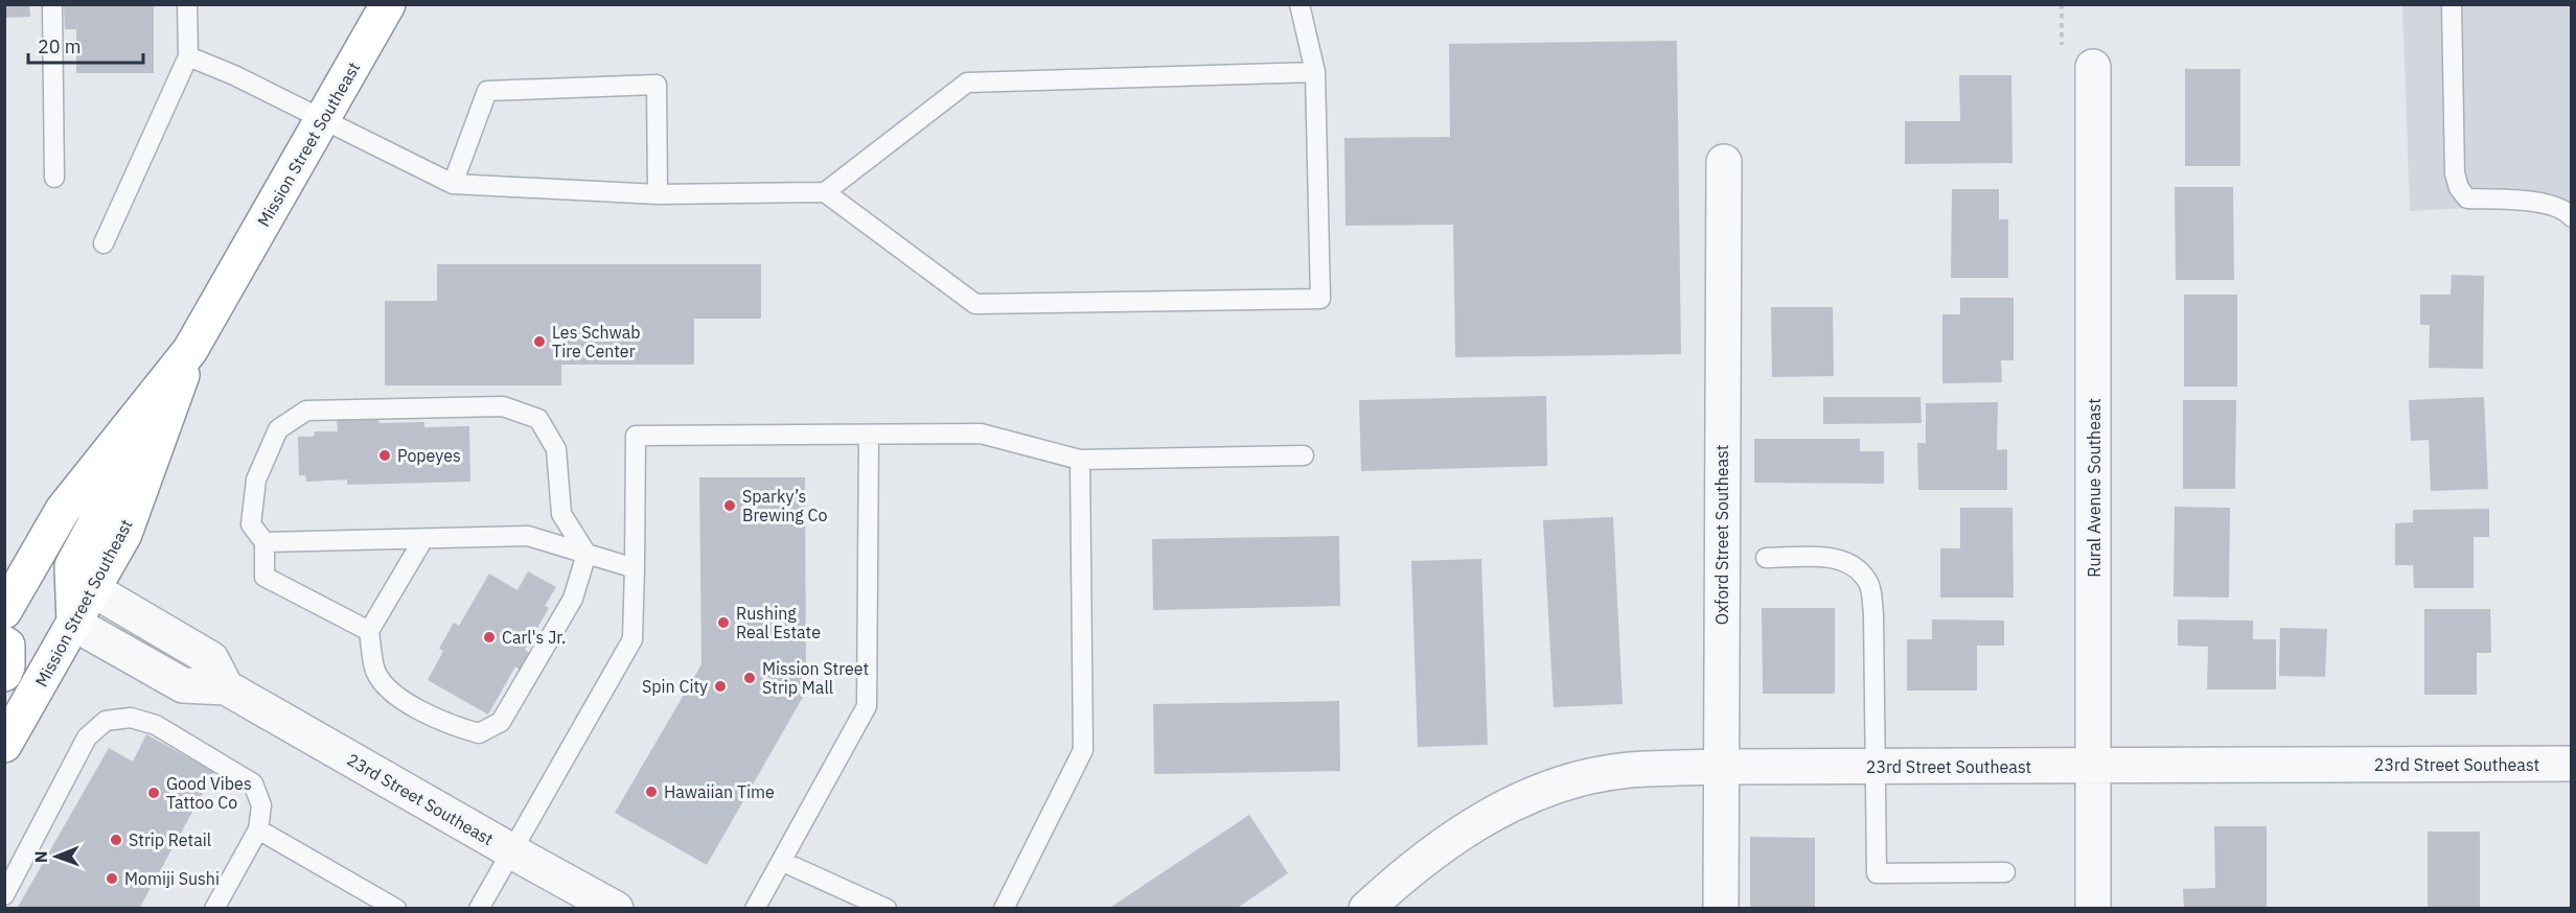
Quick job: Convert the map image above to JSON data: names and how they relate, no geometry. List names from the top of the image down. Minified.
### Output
{"streets":{"highway":["Mission Street Southeast"],"street":["Rural Avenue Southeast","Oxford Street Southeast","23rd Street Southeast"]},"crossings":[["Mission Street Southeast","23rd Street Southeast"],["Rural Avenue Southeast","23rd Street Southeast"],["Oxford Street Southeast","23rd Street Southeast"]],"places":["Les Schwab Tire Center","Popeyes","Sparky’s Brewing Co","Rushing Real Estate","Carl's Jr.","Mission Street Strip Mall","Spin City","Hawaiian Time","Good Vibes Tattoo Co","Strip Retail","Momiji Sushi"],"scale_bar":"20 m","north":"left"}
